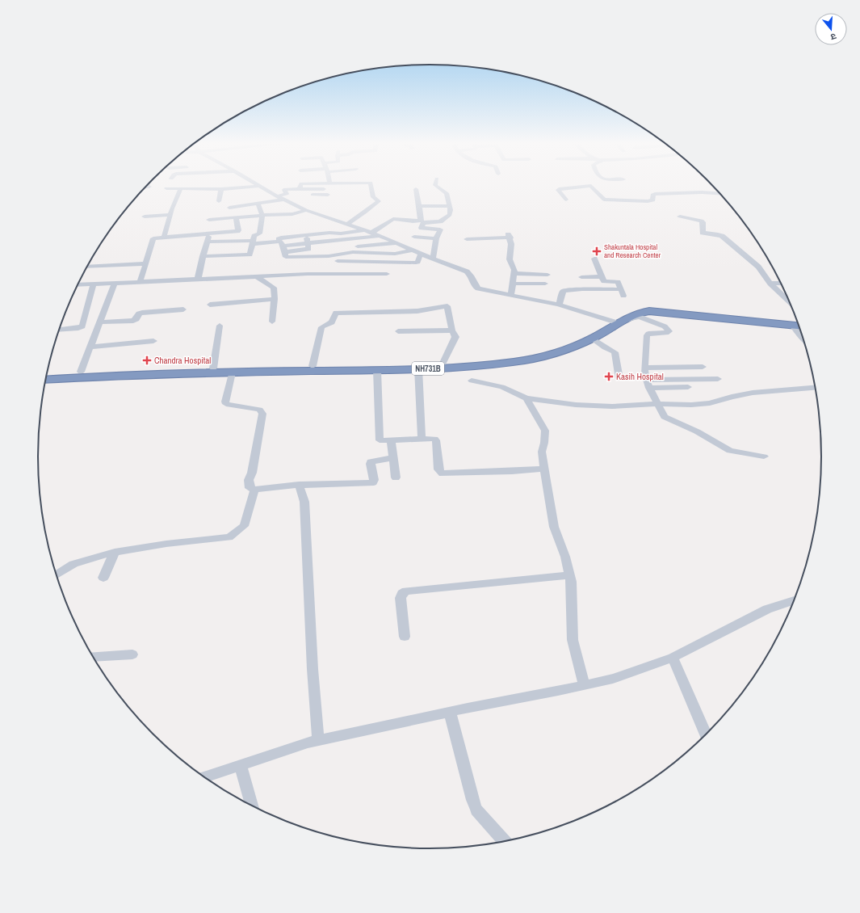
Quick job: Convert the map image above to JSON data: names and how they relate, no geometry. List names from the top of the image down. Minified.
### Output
{"streets":{"highway":["NH731B"]},"places":{"health":["Shakuntala Hospital and Research Center","Chandra Hospital","Kasih Hospital"]},"north":"bottom"}
